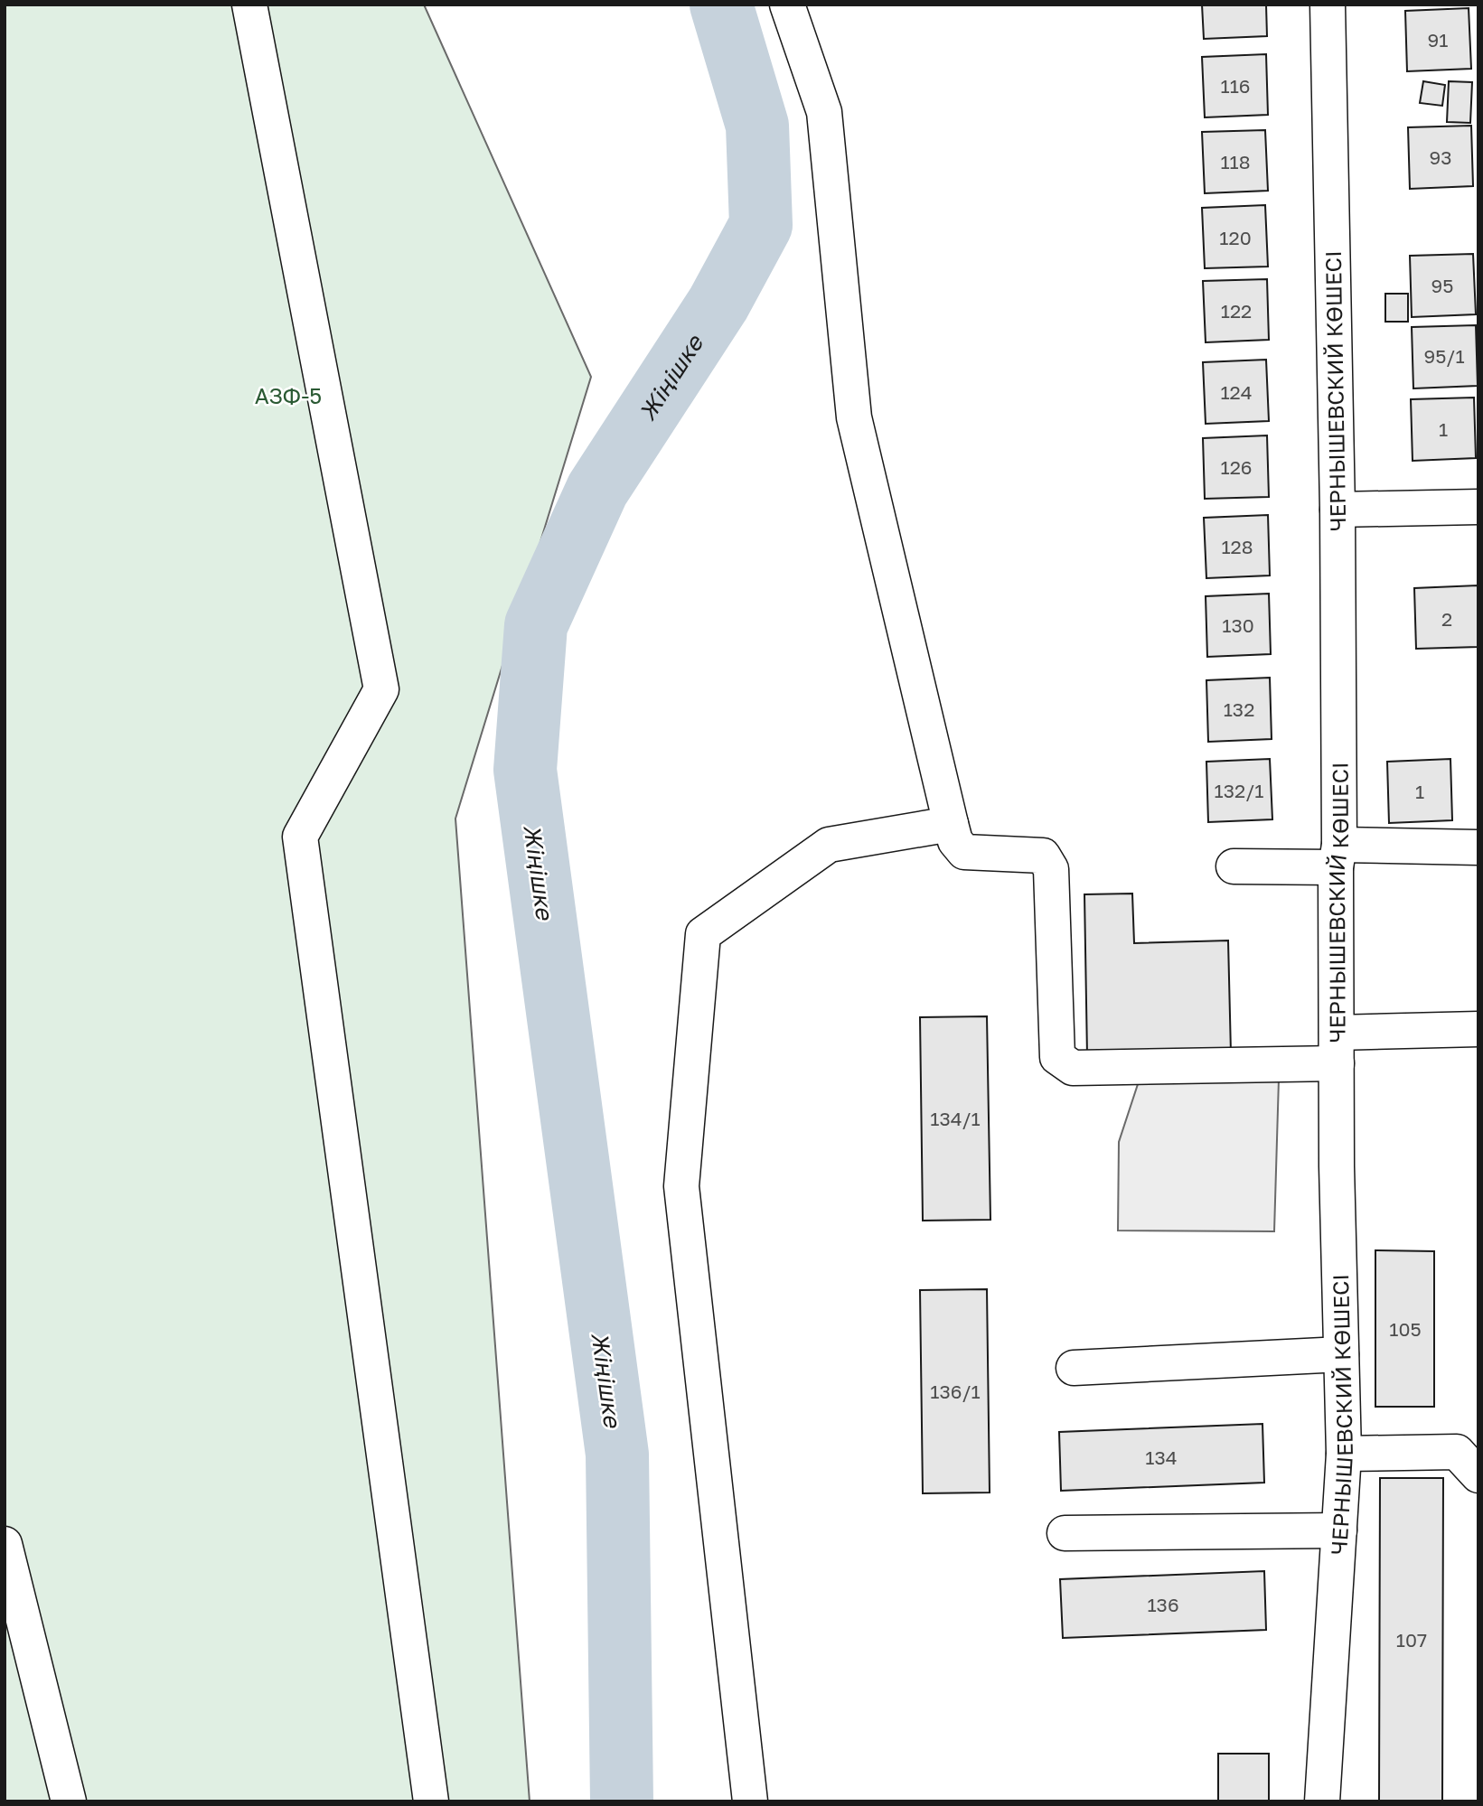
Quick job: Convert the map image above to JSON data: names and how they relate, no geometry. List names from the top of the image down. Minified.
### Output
{"streets":{"street":["ЧЕРНЫШЕВСКИЙ КӨШЕСІ"]},"water":["Жіңішке"],"parks":["АЗФ-5"],"house_numbers":["91","116","93","118","120","95","122","95/1","124","1","126","128","2","130","132","132/1","1","134/1","105","136/1","134","136","107"]}
